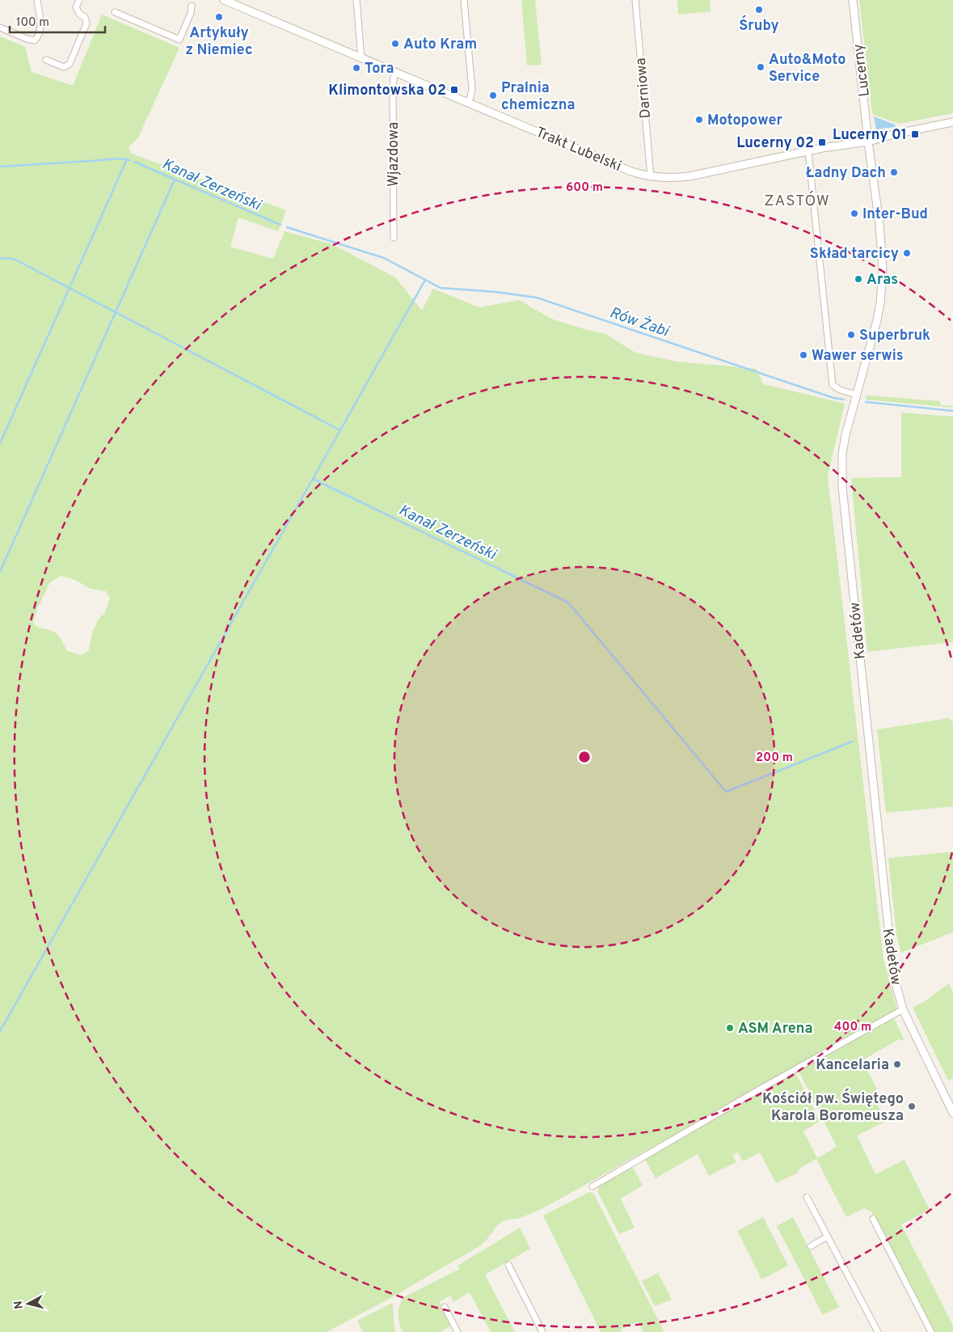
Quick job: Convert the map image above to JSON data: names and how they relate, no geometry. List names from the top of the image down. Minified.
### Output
{"streets":{"street":["Lucerny","Darniowa","Trakt Lubelski","Wjazdowa","Kadetów"]},"crossings":[["Lucerny","Trakt Lubelski"],["Lucerny","Kadetów"],["Darniowa","Trakt Lubelski"],["Trakt Lubelski","Wjazdowa"],["Trakt Lubelski","Kadetów"]],"districts":["ZASTÓW"],"water":["Kanał Zerzeński","Rów Żabi"],"places":{"other":["Śruby","Artykuły z Niemiec","Auto Kram","Auto&Moto Service","Tora","Pralnia chemiczna","Motopower","Ładny Dach","Inter-Bud","Skład tarcicy","Aras","Superbruk","Wawer serwis","ASM Arena","Kancelaria","Kościół pw. Świętego Karola Boromeusza"],"transit":["Klimontowska 02","Lucerny 01","Lucerny 02"]},"scale_bar":"100 m","north":"left","rings":["600 m","200 m","400 m"]}
